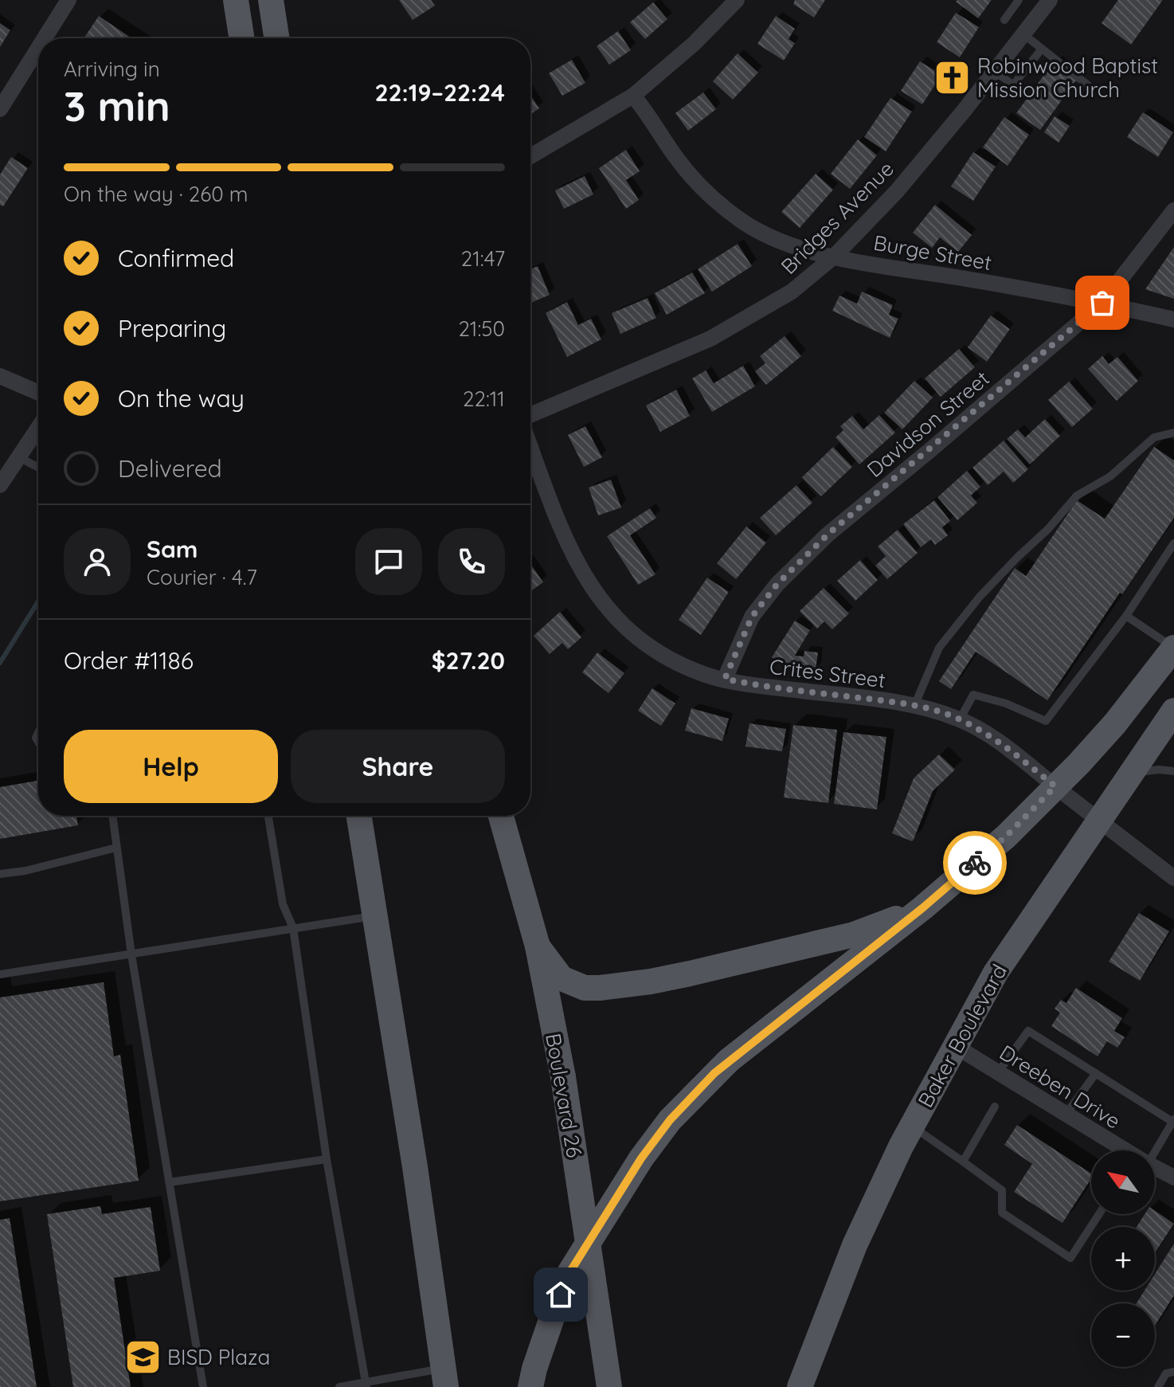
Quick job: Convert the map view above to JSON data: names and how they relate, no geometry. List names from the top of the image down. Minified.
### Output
{"streets":{"main road":["Baker Boulevard","Boulevard 26"],"street":["Bridges Avenue","Burge Street","Davidson Street","Crites Street","Dreeben Drive"]},"crossings":[["Bridges Avenue","Burge Street"],["Burge Street","Davidson Street"],["Davidson Street","Crites Street"],["Crites Street","Baker Boulevard"],["Baker Boulevard","Dreeben Drive"]],"places":{"church":["Robinwood Baptist Mission Church"],"school or university":["BISD Plaza"]},"north":"top left","page":{"heading":["3 min","Arriving in","22:19–22:24"],"panel":["Sam","Courier · 4.7","Order #1186","$27.20"],"bar":"On the way · 260 m","list":[["Confirmed","21:47"],["Preparing","21:50"],["On the way","22:11"],"Delivered"],"buttons":["Help","Share"],"map_buttons":["+","−"]}}
